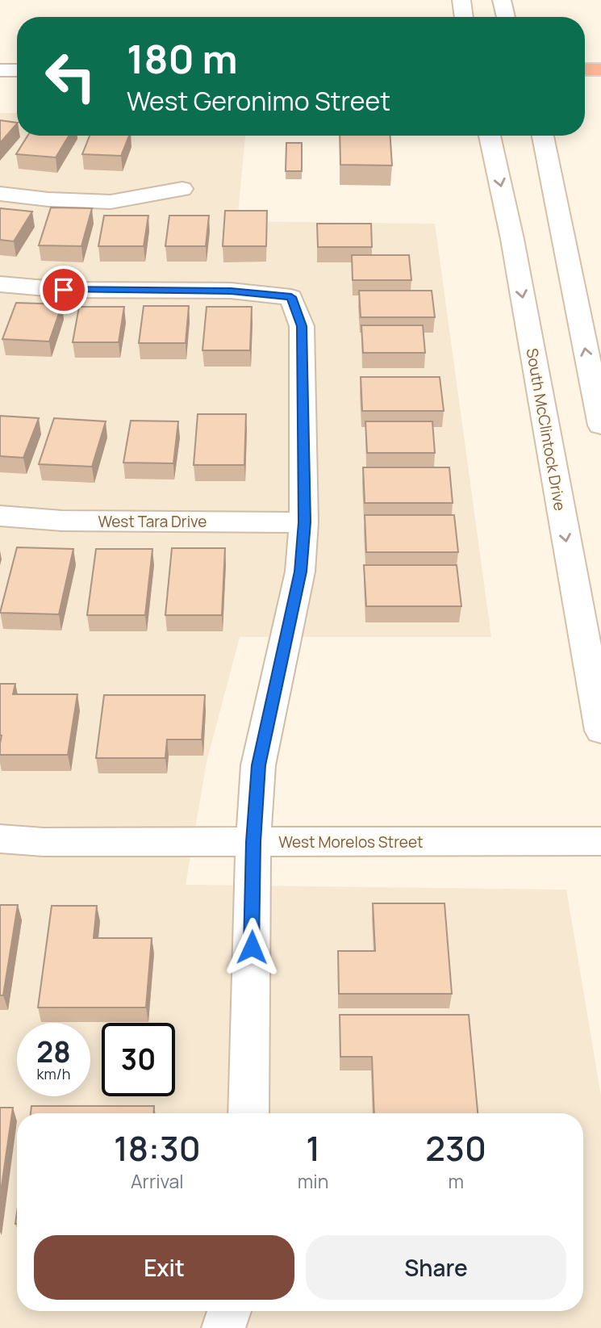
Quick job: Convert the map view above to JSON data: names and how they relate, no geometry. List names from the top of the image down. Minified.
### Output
{"streets":{"street":["South McClintock Drive","West Tara Drive","West Morelos Street"]},"page":{"turn":["180 m","West Geronimo Street"],"speed":"28 km/h","limit":"30","eta":["18:30","Arrival","1","min","230","m"],"buttons":["Exit","Share"]}}
